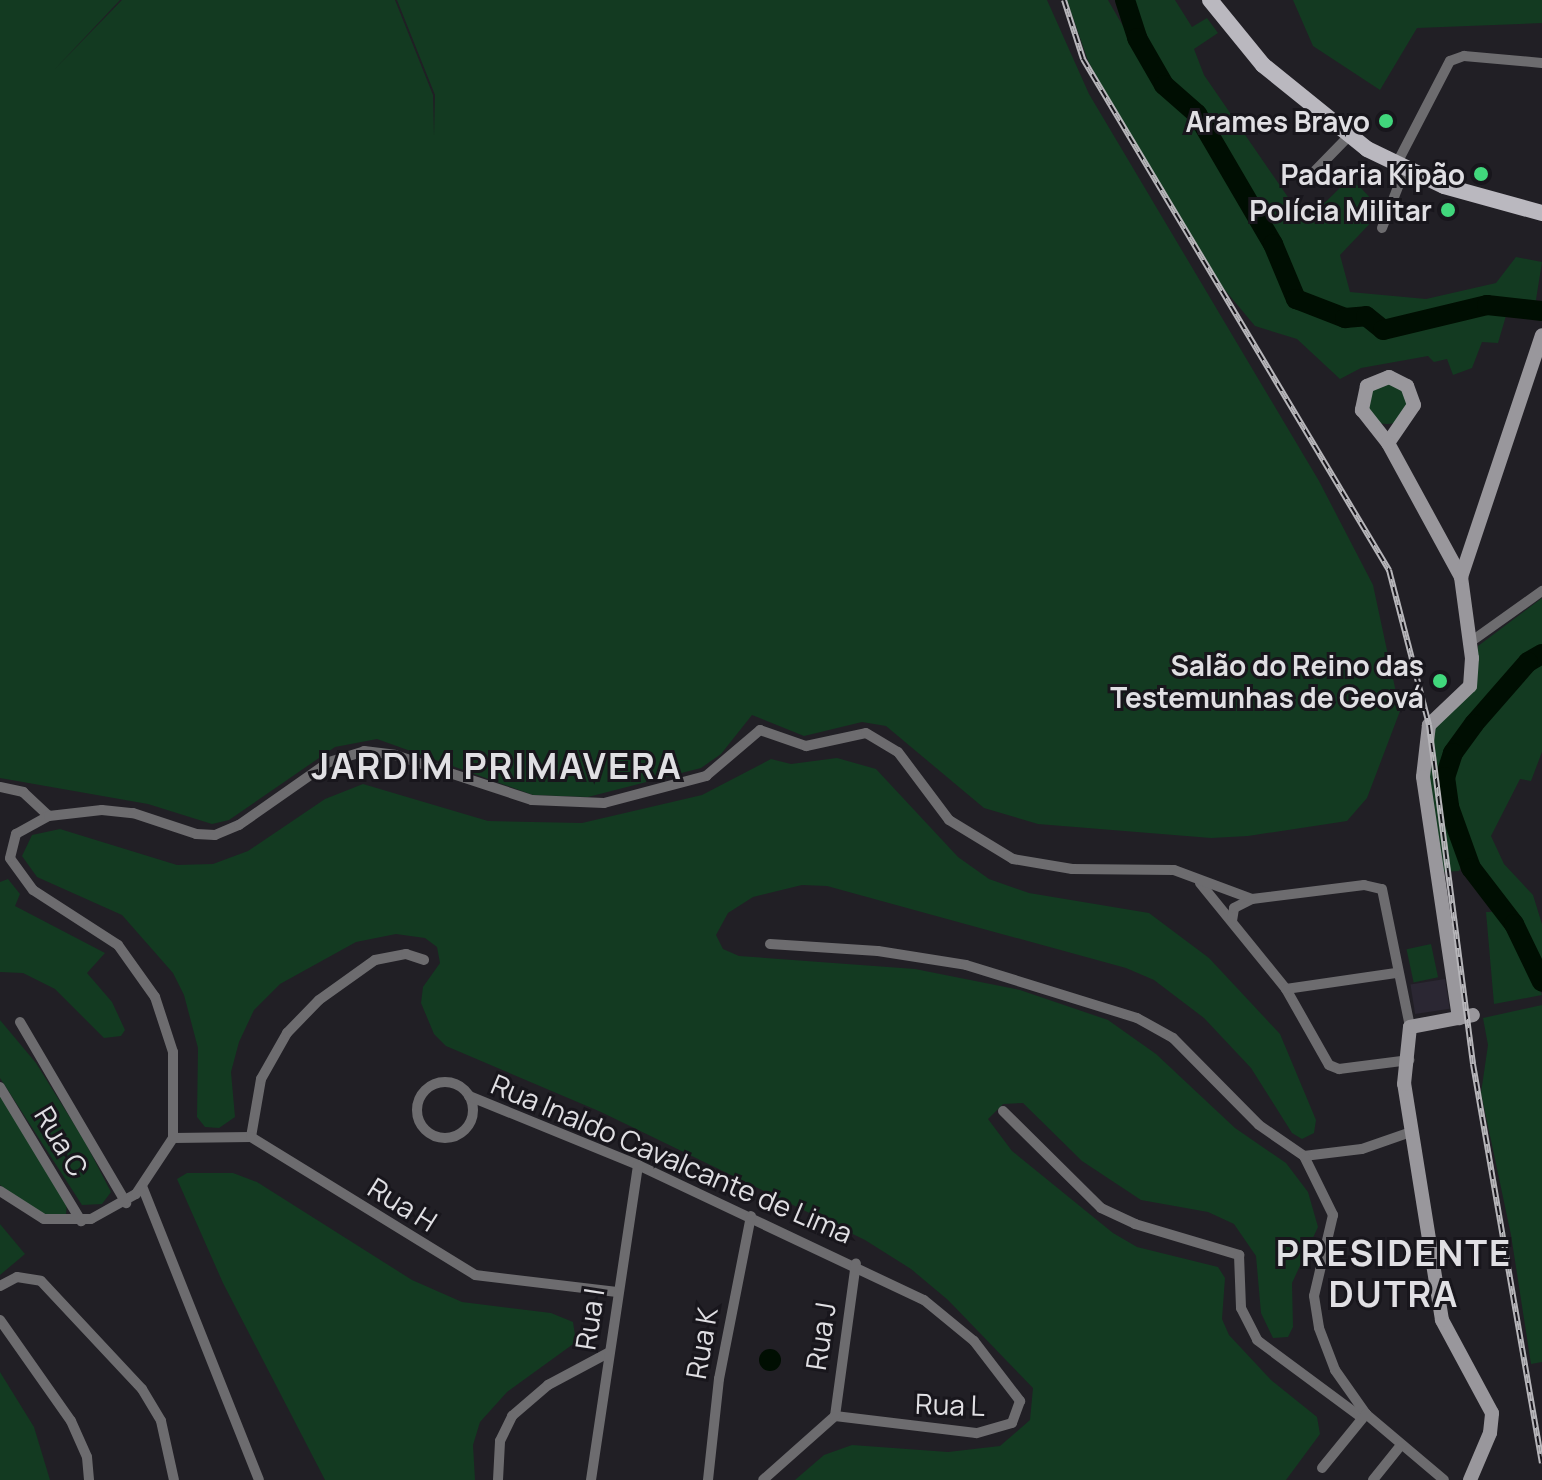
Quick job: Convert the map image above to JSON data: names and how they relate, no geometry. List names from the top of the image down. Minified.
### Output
{"streets":{"street":["Rua C","Rua Inaldo Cavalcante de Lima","Rua H","Rua I","Rua J","Rua K","Rua L"]},"crossings":[["Rua Inaldo Cavalcante de Lima","Rua I"],["Rua Inaldo Cavalcante de Lima","Rua J"],["Rua Inaldo Cavalcante de Lima","Rua K"],["Rua Inaldo Cavalcante de Lima","Rua L"],["Rua H","Rua I"],["Rua J","Rua L"]],"districts":["JARDIM PRIMAVERA","PRESIDENTE DUTRA"],"places":["Arames Bravo","Padaria Kipão","Polícia Militar","Salão do Reino das Testemunhas de Geová"]}
